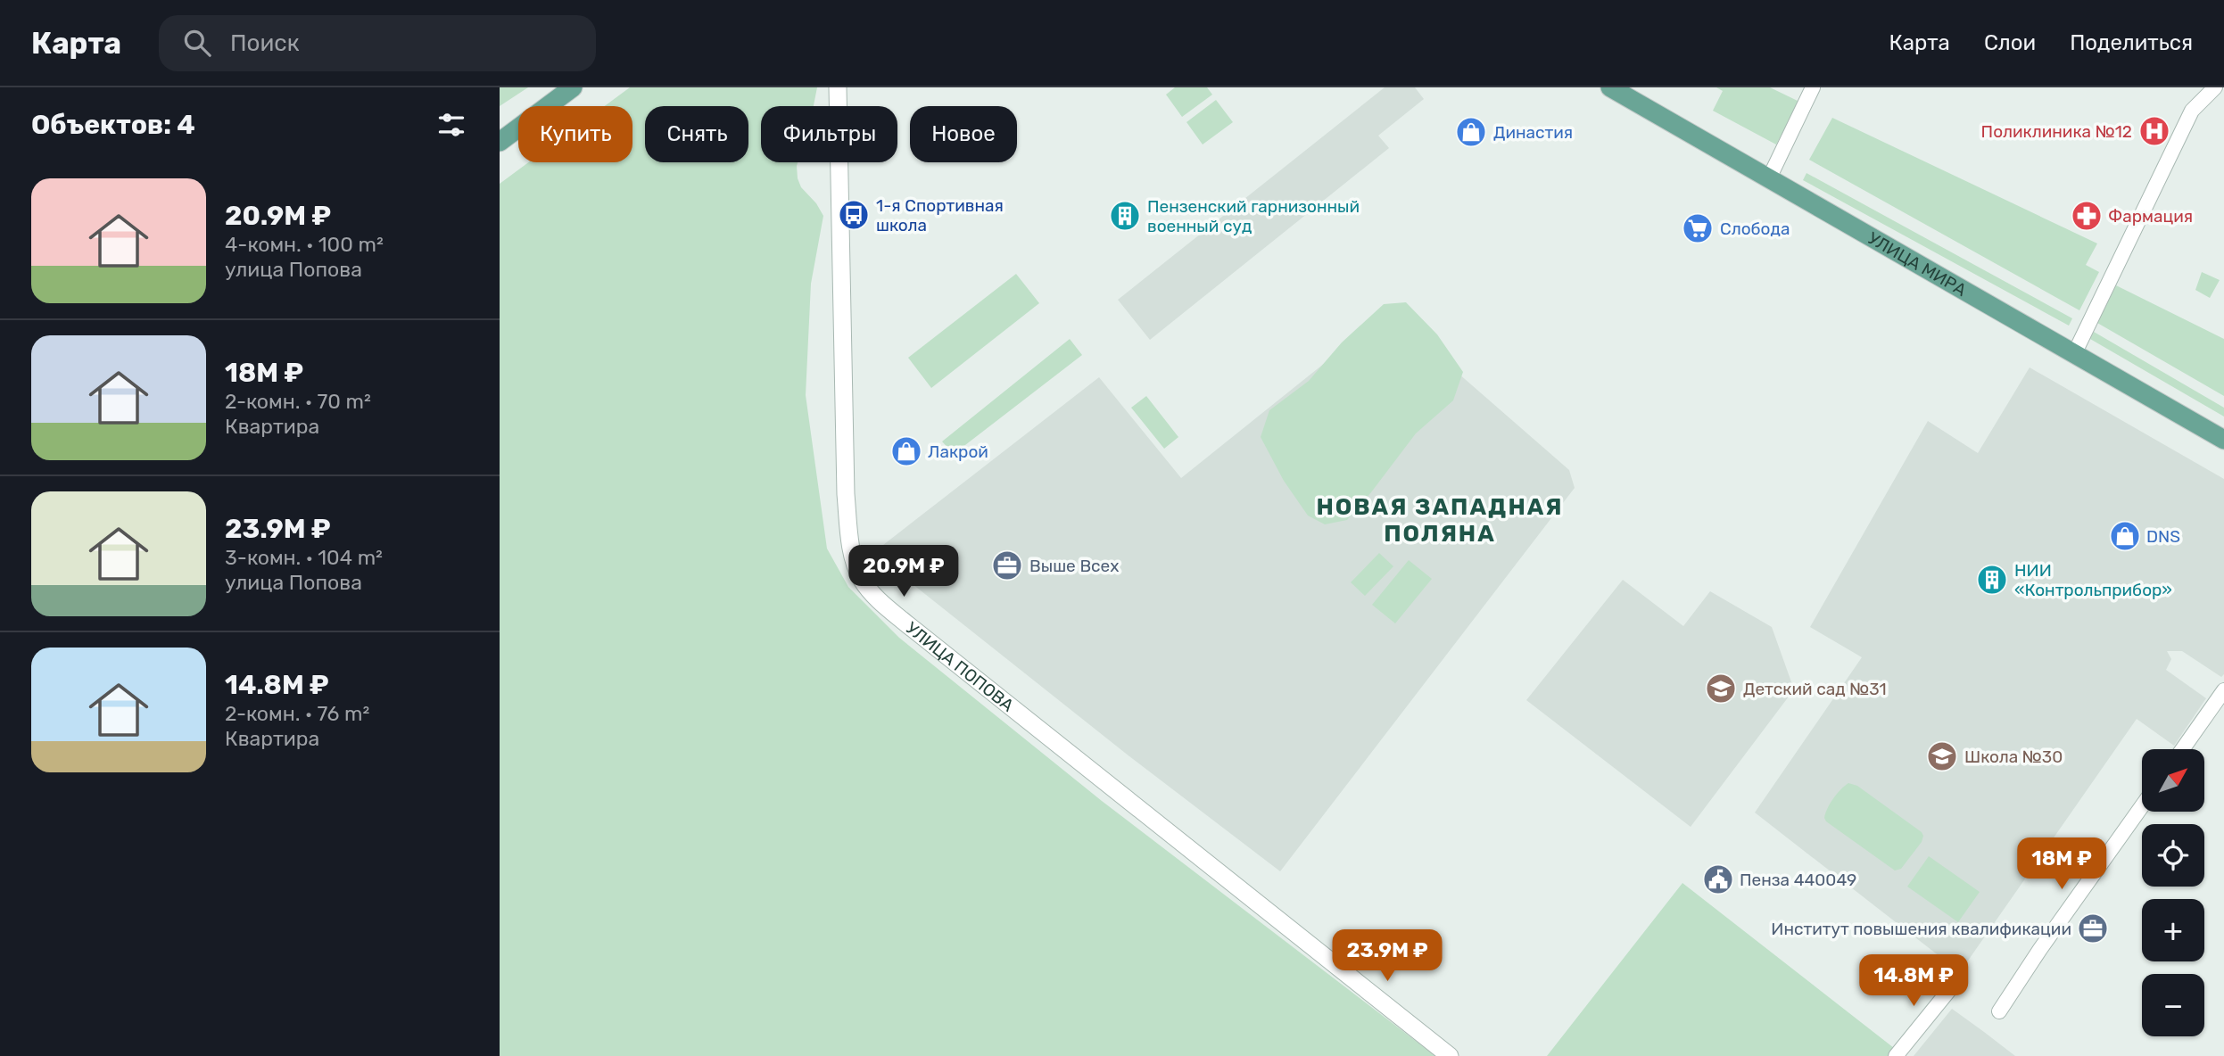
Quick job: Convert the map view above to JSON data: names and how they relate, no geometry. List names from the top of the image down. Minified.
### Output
{"streets":{"main road":["УЛИЦА МИРА"],"street":["УЛИЦА ПОПОВА"]},"districts":["НОВАЯ ЗАПАДНАЯ ПОЛЯНА"],"places":{"hospital":["Поликлиника №12"],"shop":["Династия","Лакрой","DNS"],"bus stop":["1-я Спортивная школа"],"building":["Пензенский гарнизонный военный суд","НИИ «Контрольприбор»"],"pharmacy":["Фармация"],"supermarket":["Слобода"],"office":["Выше Всех","Институт повышения квалификации"],"school or university":["Детский сад №31","Школа №30"],"public building":["Пенза 440049"]},"north":"top right","page":{"header":"Карта","search":"Поиск","nav":["Карта","Слои","Поделиться"],"heading":"Объектов: 4","chip":["Купить","Снять","Фильтры","Новое"],"list":[{"name":"20.9M ₽","note":"4-комн. · 100 m² · улица Попова"},{"name":"18M ₽","note":"2-комн. · 70 m² · Квартира"},{"name":"23.9M ₽","note":"3-комн. · 104 m² · улица Попова"},{"name":"14.8M ₽","note":"2-комн. · 76 m² · Квартира"}],"price":["20.9M ₽","18M ₽","23.9M ₽","14.8M ₽"],"map_buttons":["+","−"]}}
